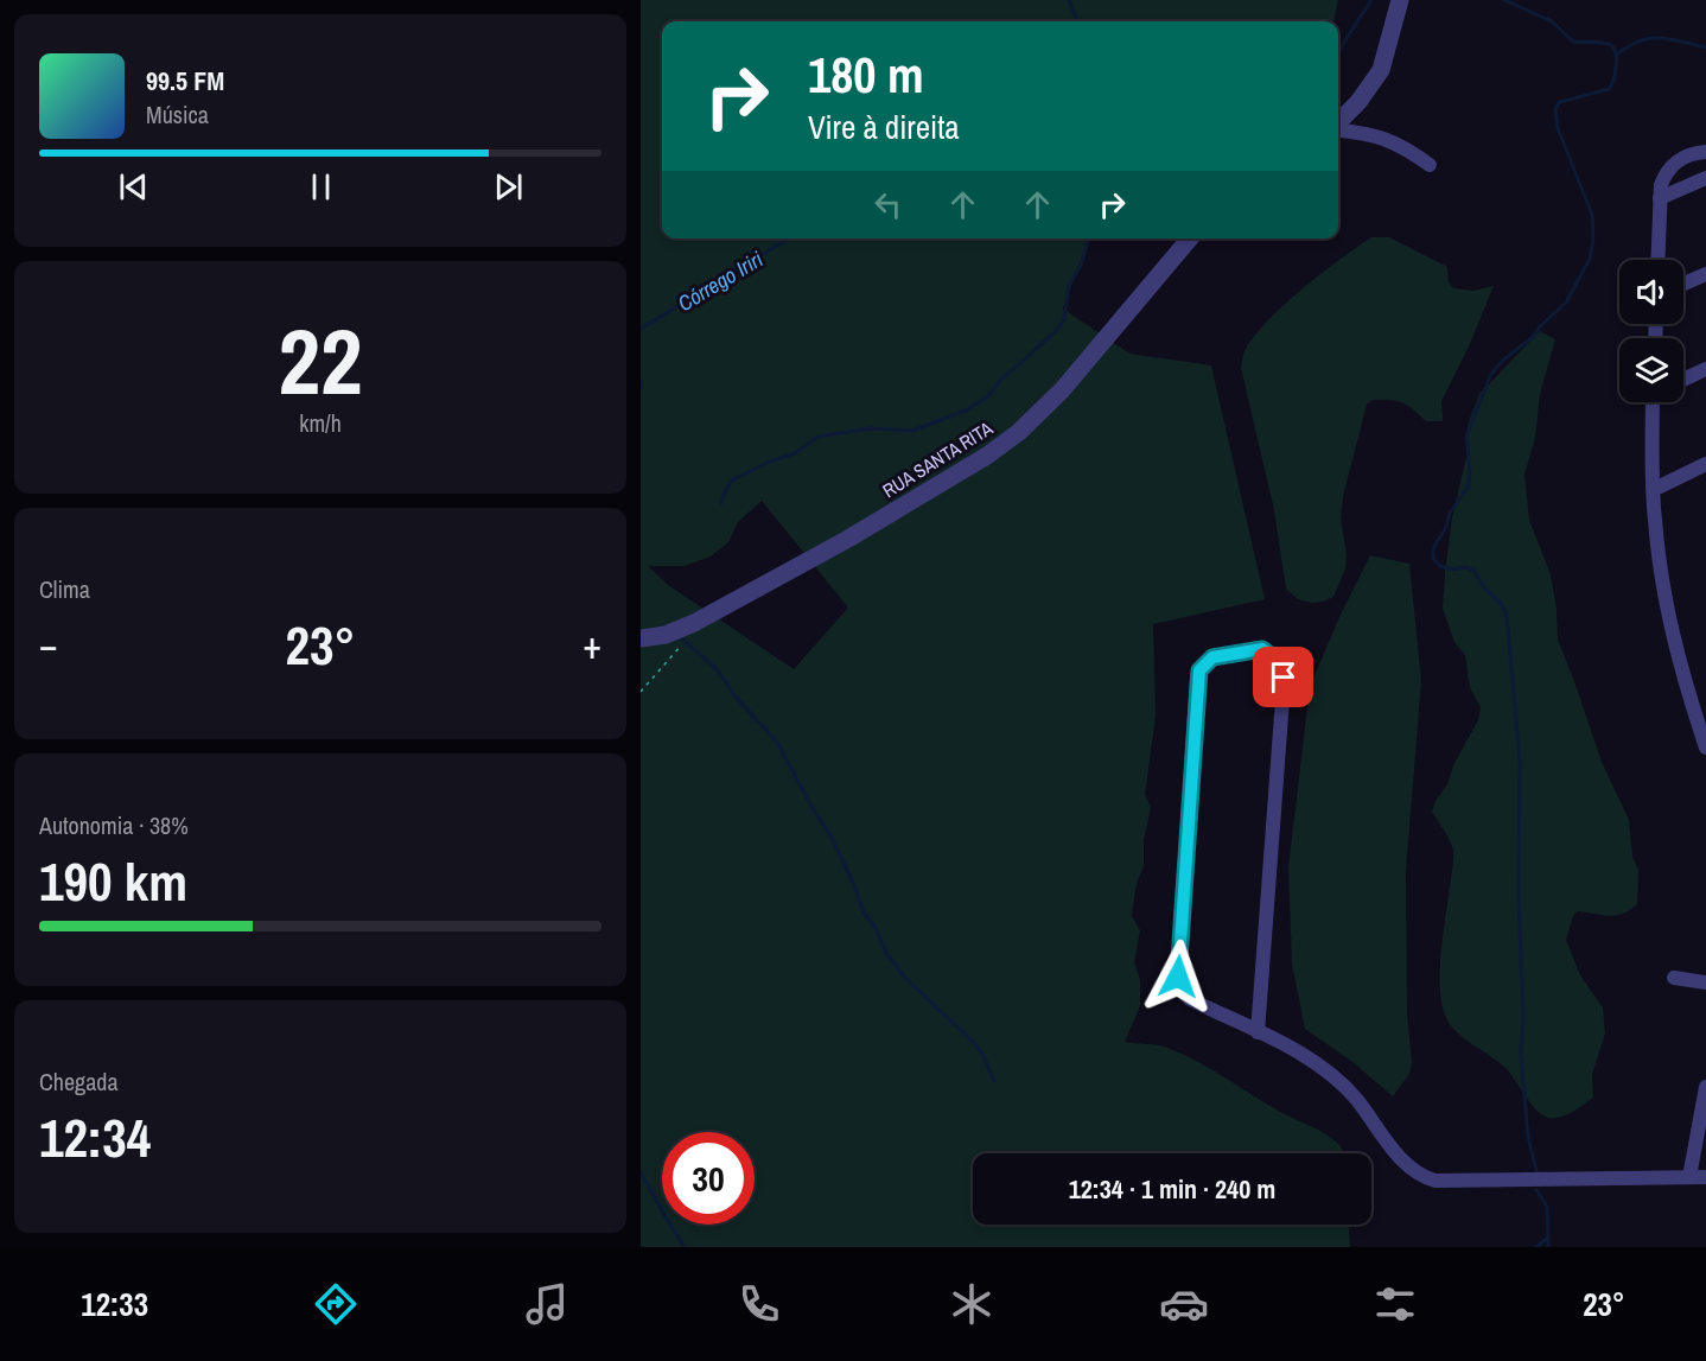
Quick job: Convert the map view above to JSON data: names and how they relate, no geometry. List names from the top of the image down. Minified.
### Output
{"streets":{"street":["RUA SANTA RITA"]},"water":["Córrego Iriri"],"page":{"turn":["180 m","Vire à direita"],"song":["99.5 FM","Música"],"tile":[["22","km/h"],"Clima",["Autonomia · 38%","190 km"],["Chegada","12:34"]],"heat":["−","23°","+"],"limit":"30","trip":"12:34 · 1 min · 240 m","tabs":["12:33","23°"]}}
